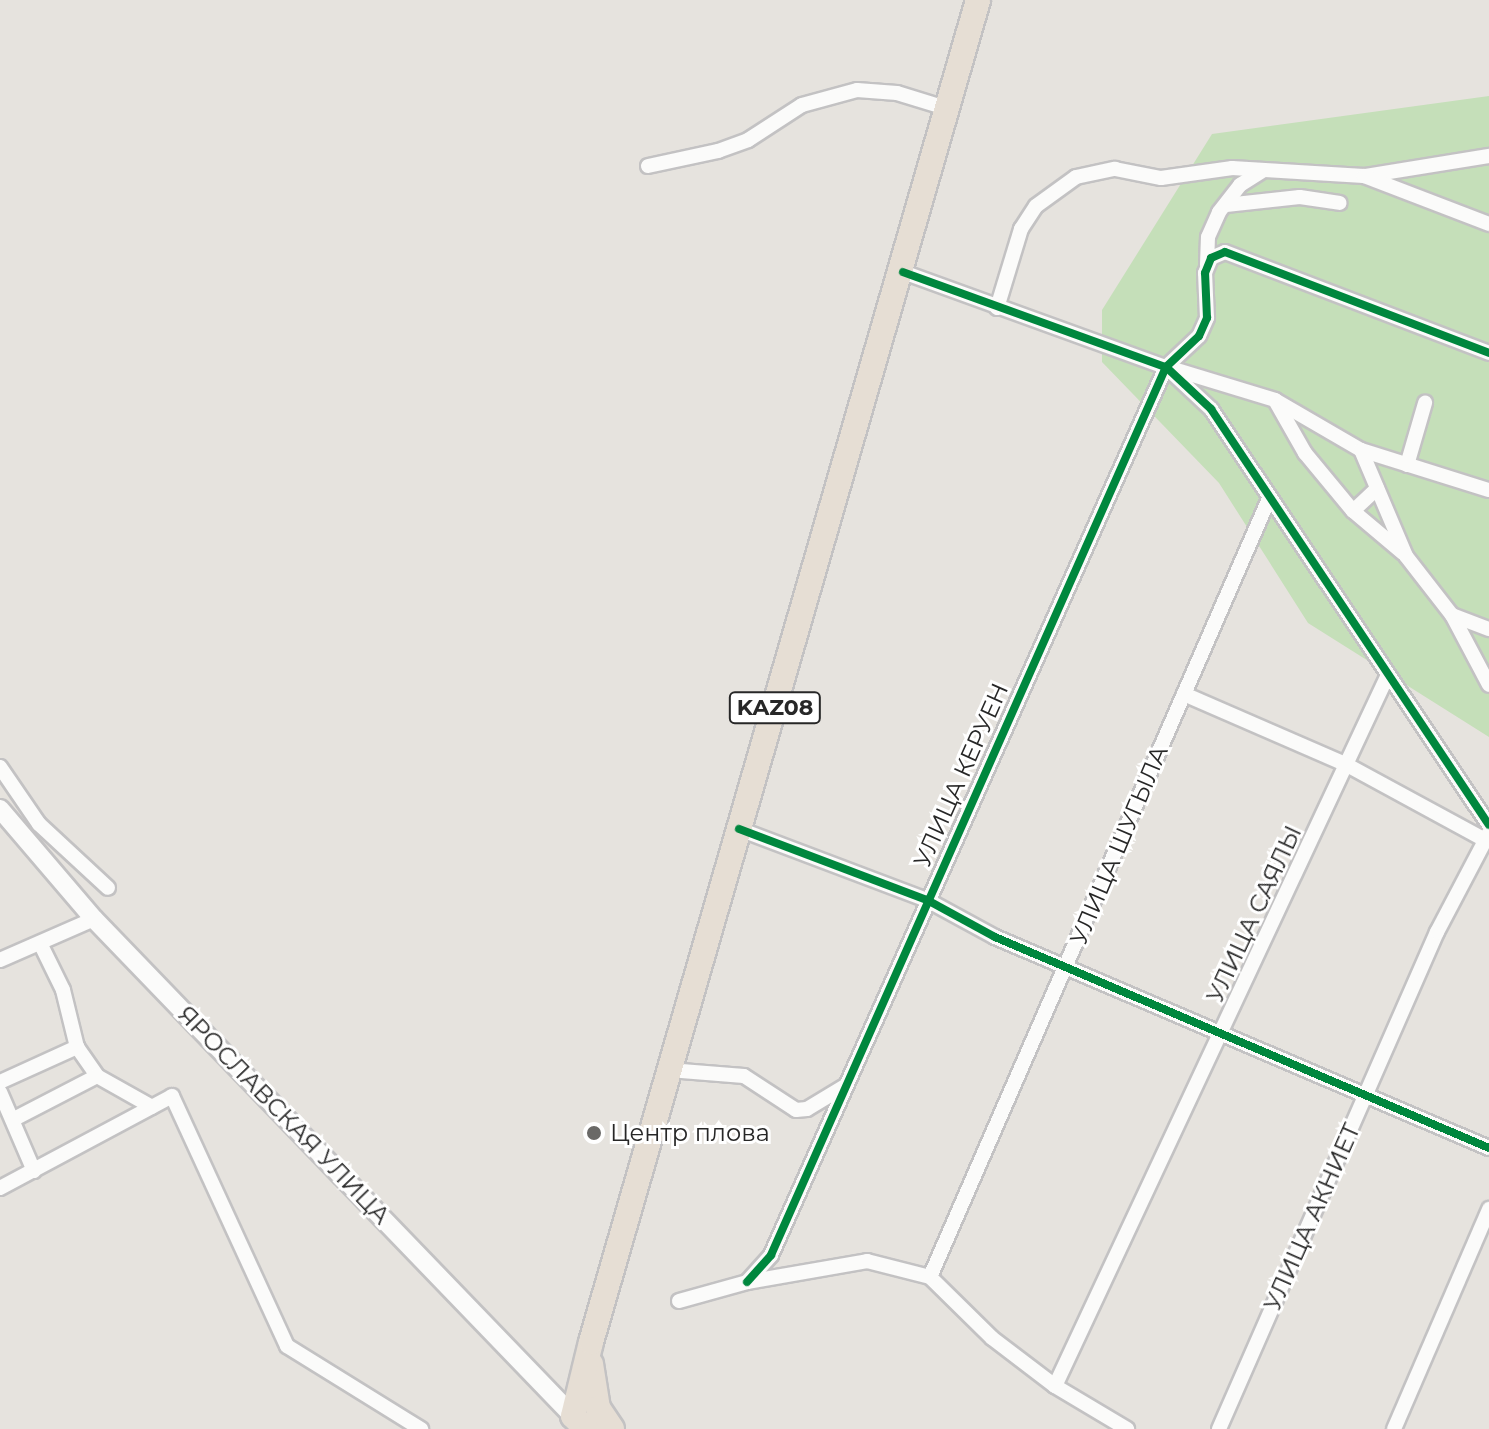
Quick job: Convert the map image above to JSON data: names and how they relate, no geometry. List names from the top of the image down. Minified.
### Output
{"streets":{"highway":["KAZ08"],"main road":["ЯРОСЛАВСКАЯ УЛИЦА"],"street":["УЛИЦА КЕРУЕН","УЛИЦА ШУГЫЛА","УЛИЦА САЯЛЫ","УЛИЦА АКНИЕТ"]},"crossings":[["KAZ08","ЯРОСЛАВСКАЯ УЛИЦА"]],"places":["Центр плова"]}
